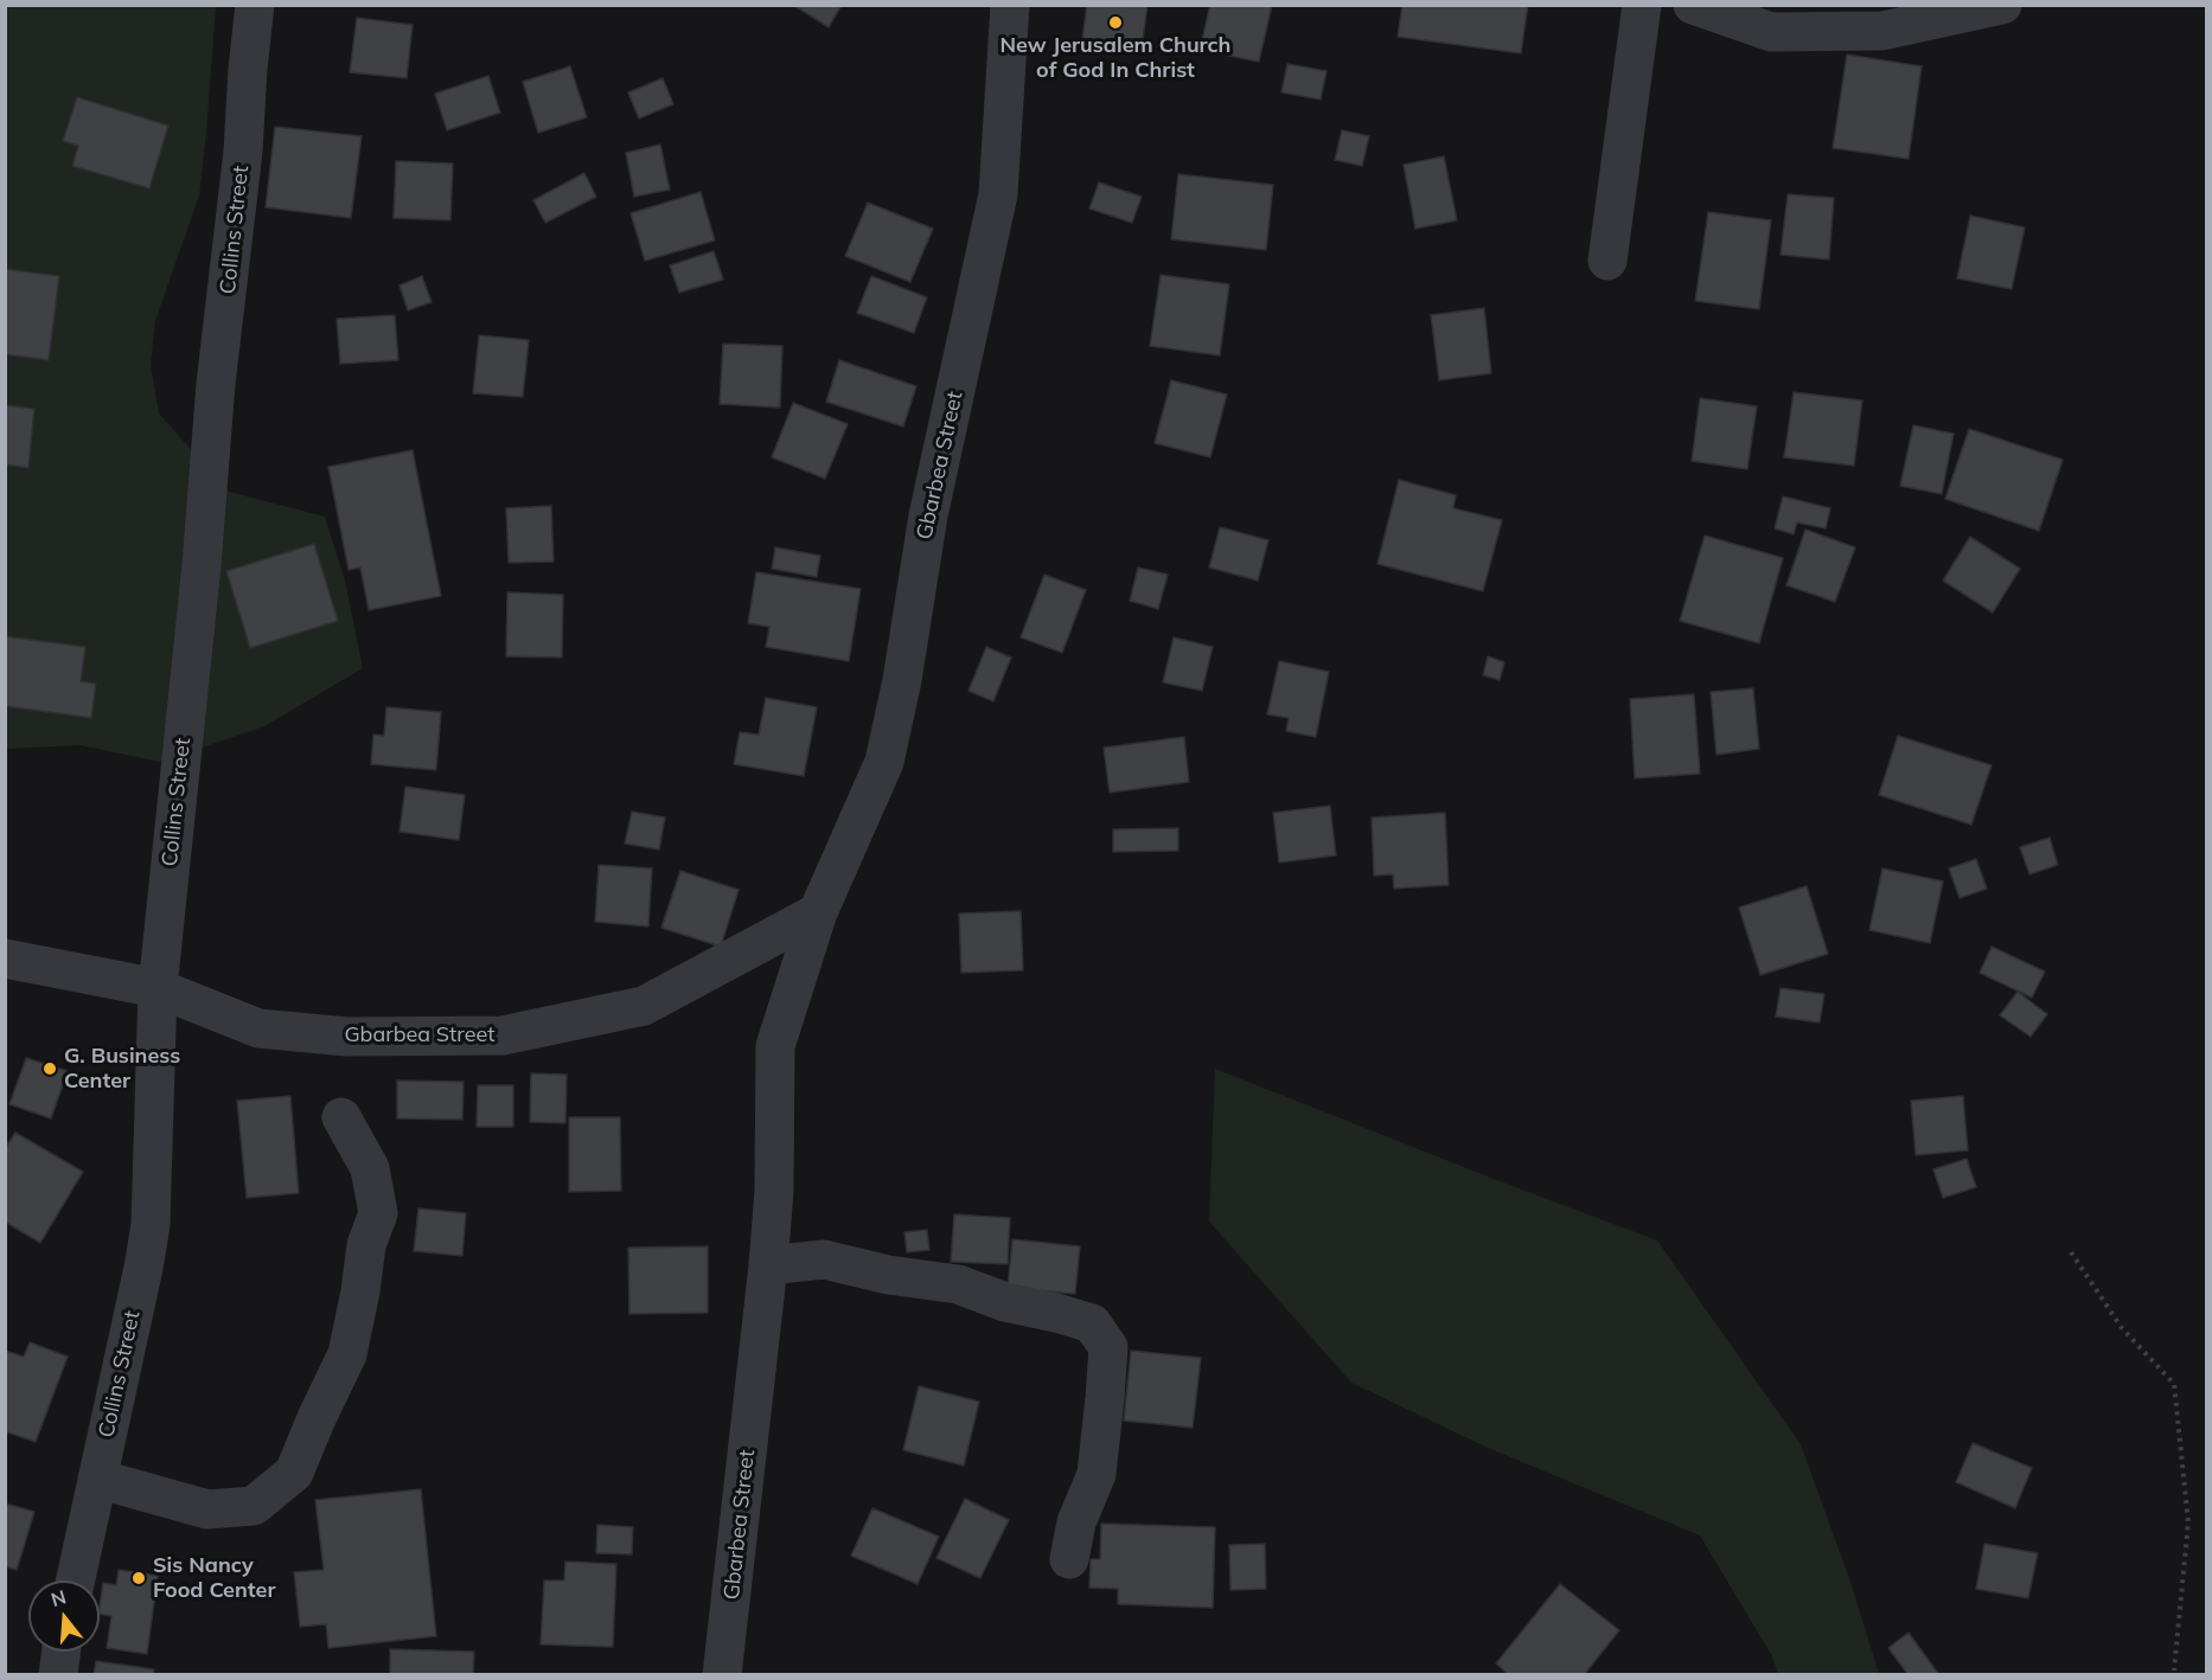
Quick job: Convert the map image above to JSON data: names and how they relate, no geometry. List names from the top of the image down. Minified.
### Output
{"streets":{"street":["Collins Street","Gbarbea Street"]},"crossings":[["Collins Street","Gbarbea Street"]],"places":["New Jerusalem Church of God In Christ","G. Business Center","Sis Nancy Food Center"],"north":"top"}
